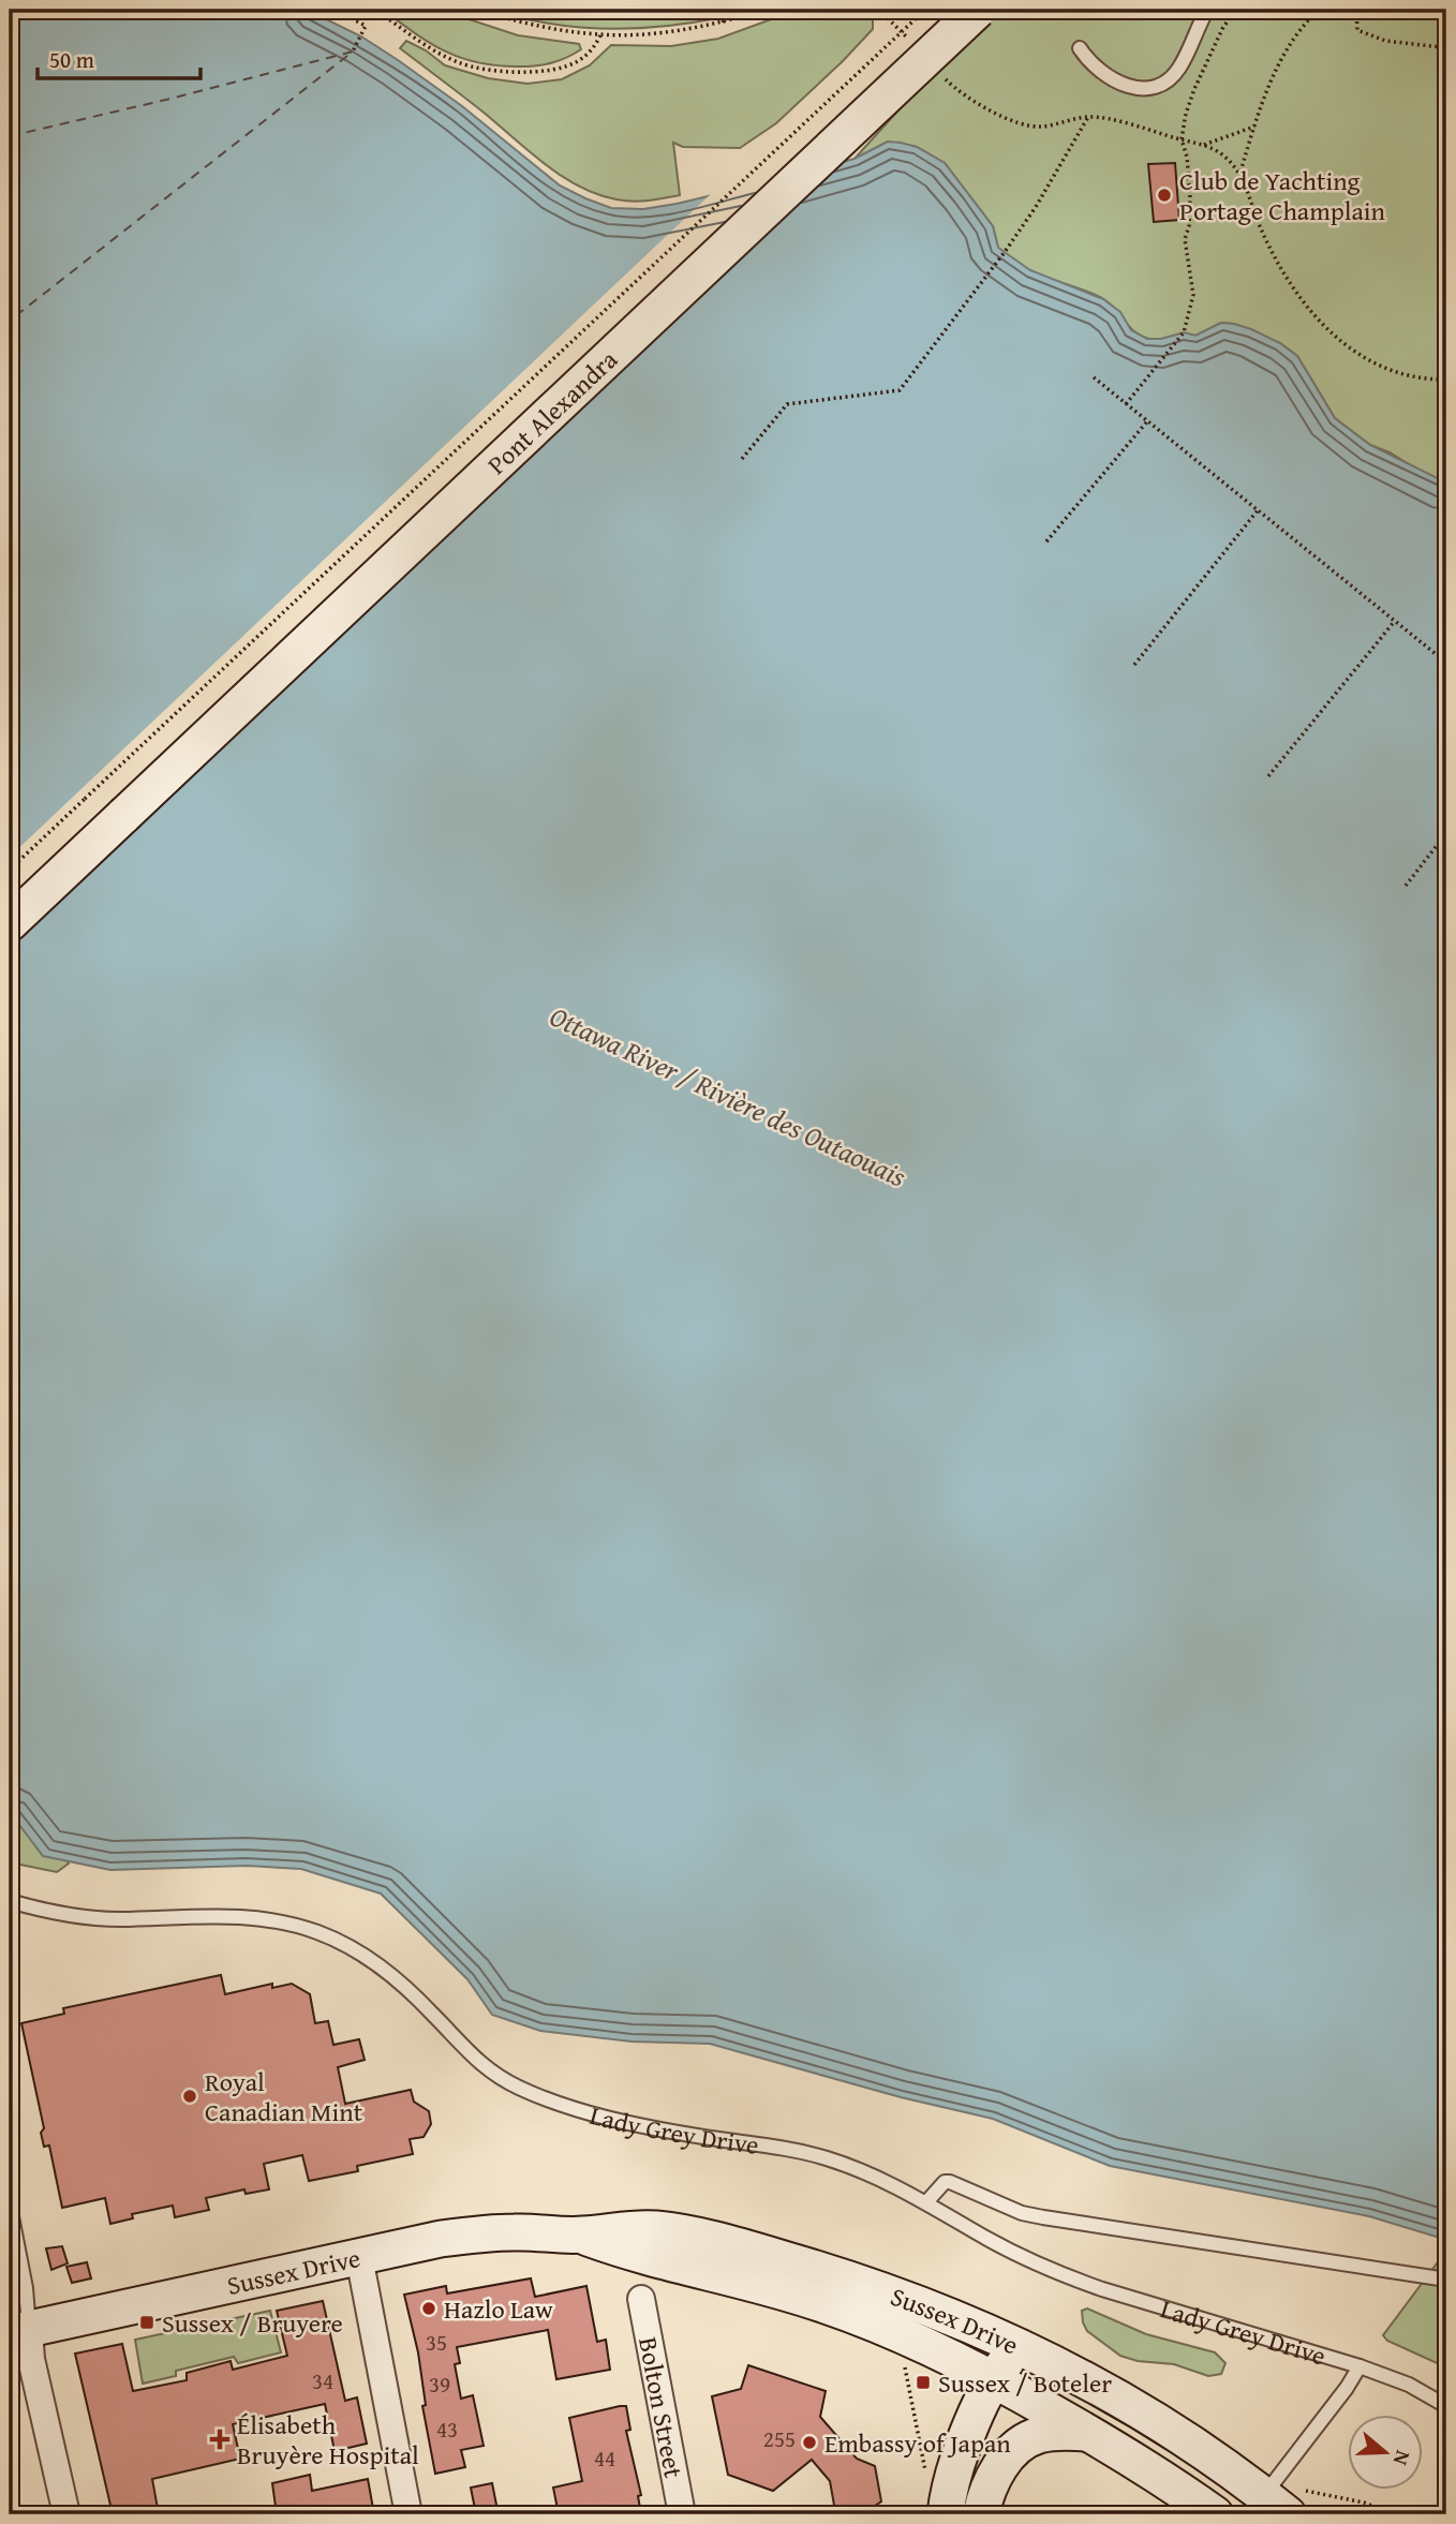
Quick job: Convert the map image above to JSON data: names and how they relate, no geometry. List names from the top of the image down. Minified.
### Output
{"streets":{"main road":["Pont Alexandra","Sussex Drive"],"street":["Bolton Street"],"lane":["Lady Grey Drive"]},"crossings":[["Lady Grey Drive","Sussex Drive"]],"water":["Ottawa River / Rivière des Outaouais"],"places":{"other":["Club de Yachting Portage Champlain","Royal Canadian Mint","Hazlo Law","Embassy of Japan"],"transit":["Sussex / Bruyere","Sussex / Boteler"],"health":["Élisabeth Bruyère Hospital"]},"house_numbers":["35","34","39","43","255","44"],"scale_bar":"50 m","north":"right"}
